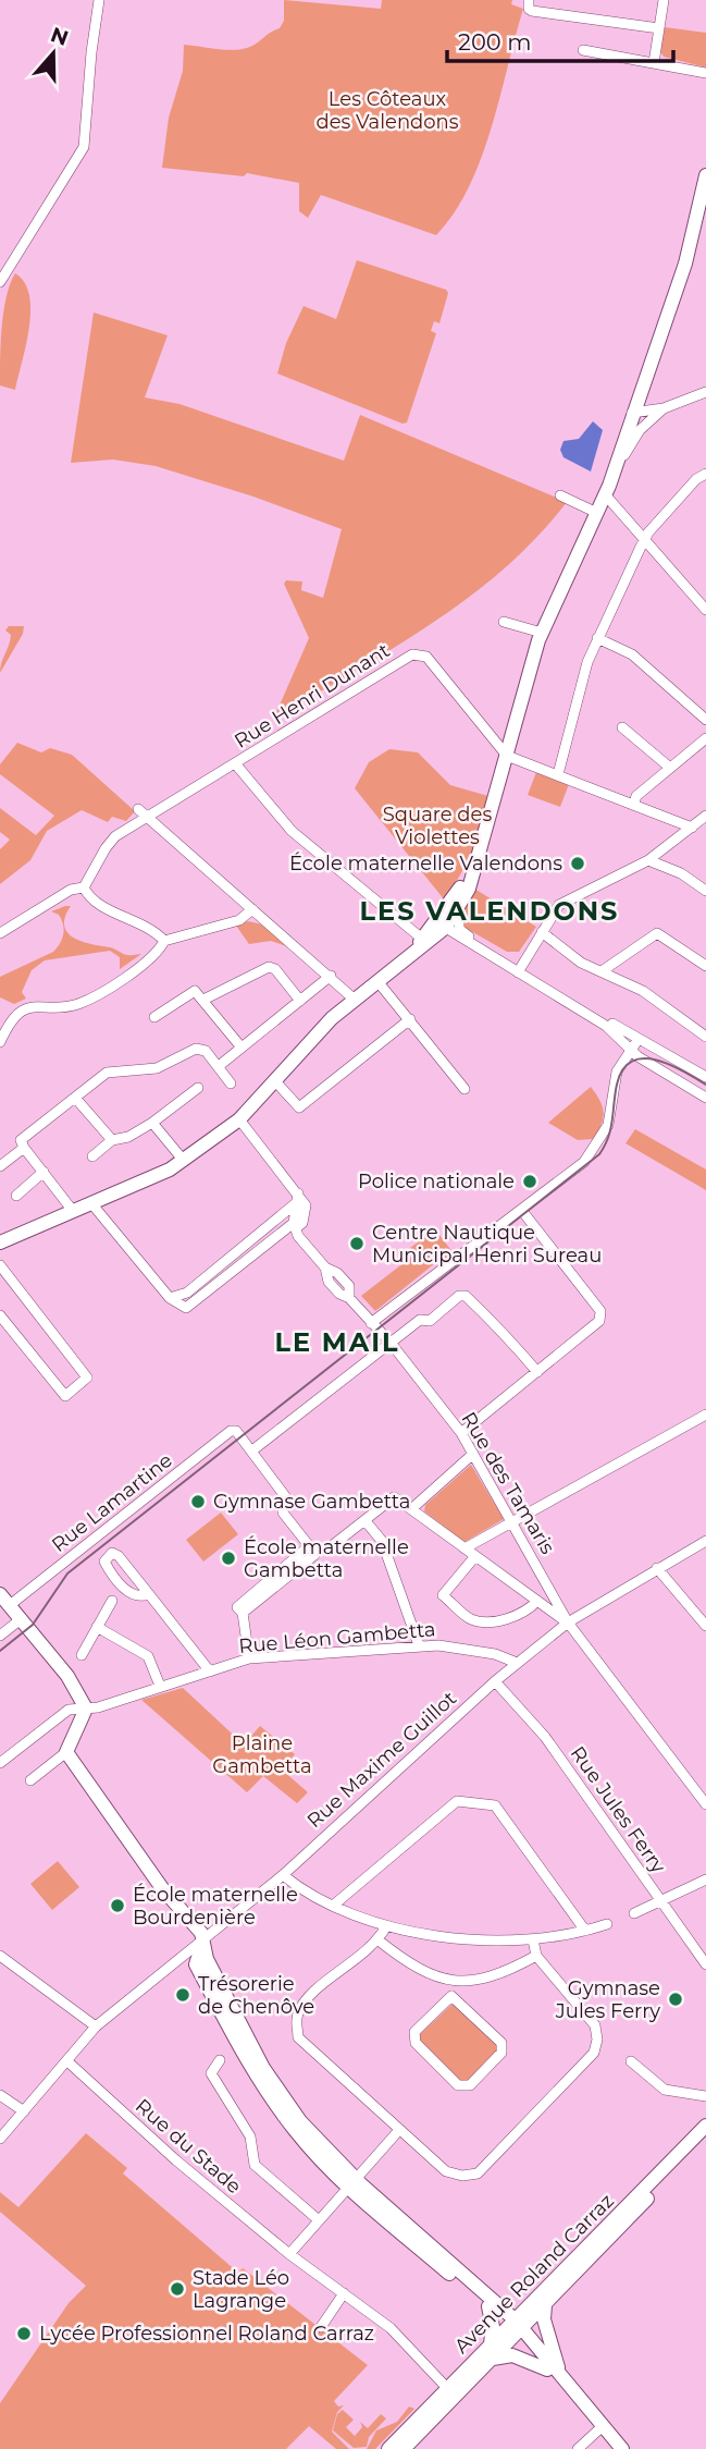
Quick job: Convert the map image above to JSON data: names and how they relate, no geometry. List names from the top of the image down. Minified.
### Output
{"streets":{"main road":["Avenue Roland Carraz"],"street":["Rue Henri Dunant","Rue des Tamaris","Rue Lamartine","Rue Léon Gambetta","Rue Maxime Guillot","Rue Jules Ferry","Rue du Stade"]},"crossings":[["Rue des Tamaris","Rue Maxime Guillot"],["Rue Lamartine","Rue Léon Gambetta"],["Rue Léon Gambetta","Rue Maxime Guillot"],["Rue Maxime Guillot","Rue Jules Ferry"],["Rue Maxime Guillot","Rue du Stade"],["Rue du Stade","Avenue Roland Carraz"]],"districts":["LES VALENDONS","LE MAIL"],"parks":["Les Côteaux des Valendons","Square des Violettes","Plaine Gambetta"],"places":["École maternelle Valendons","Police nationale","Centre Nautique Municipal Henri Sureau","Gymnase Gambetta","École maternelle Gambetta","École maternelle Bourdenière","Trésorerie de Chenôve","Gymnase Jules Ferry","Stade Léo Lagrange","Lycée Professionnel Roland Carraz"],"scale_bar":"200 m","north":"top"}
